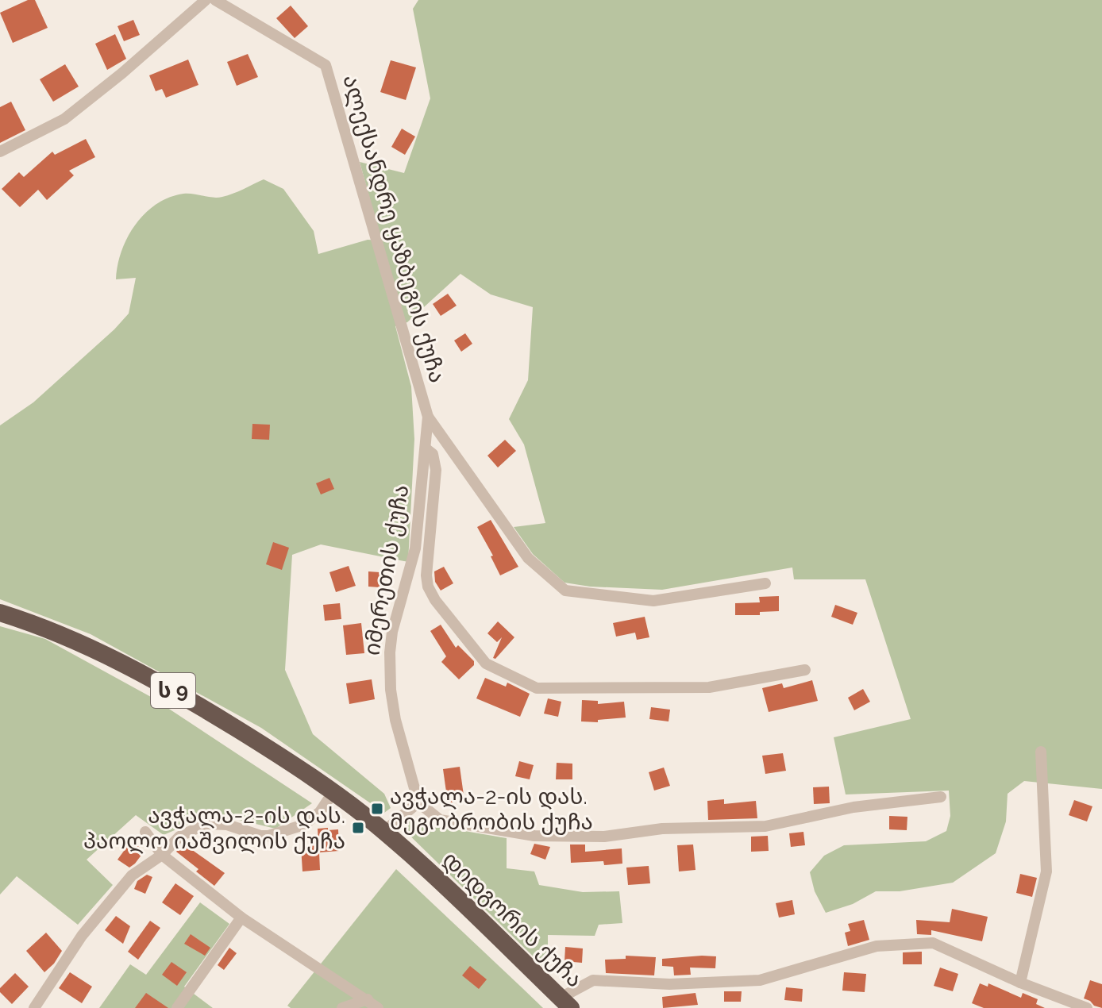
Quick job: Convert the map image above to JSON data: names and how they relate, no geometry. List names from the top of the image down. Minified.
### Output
{"streets":{"highway":["ს 9","დიდგორის ქუჩა"],"street":["ალექსანდრე ყაზბეგის ქუჩა","იმერეთის ქუჩა"]},"crossings":[["ალექსანდრე ყაზბეგის ქუჩა","იმერეთის ქუჩა"],["ს 9","დიდგორის ქუჩა"]],"places":{"transit":["ავჭალა-2-ის დას. მეგობრობის ქუჩა","ავჭალა-2-ის დას. პაოლო იაშვილის ქუჩა"]}}
